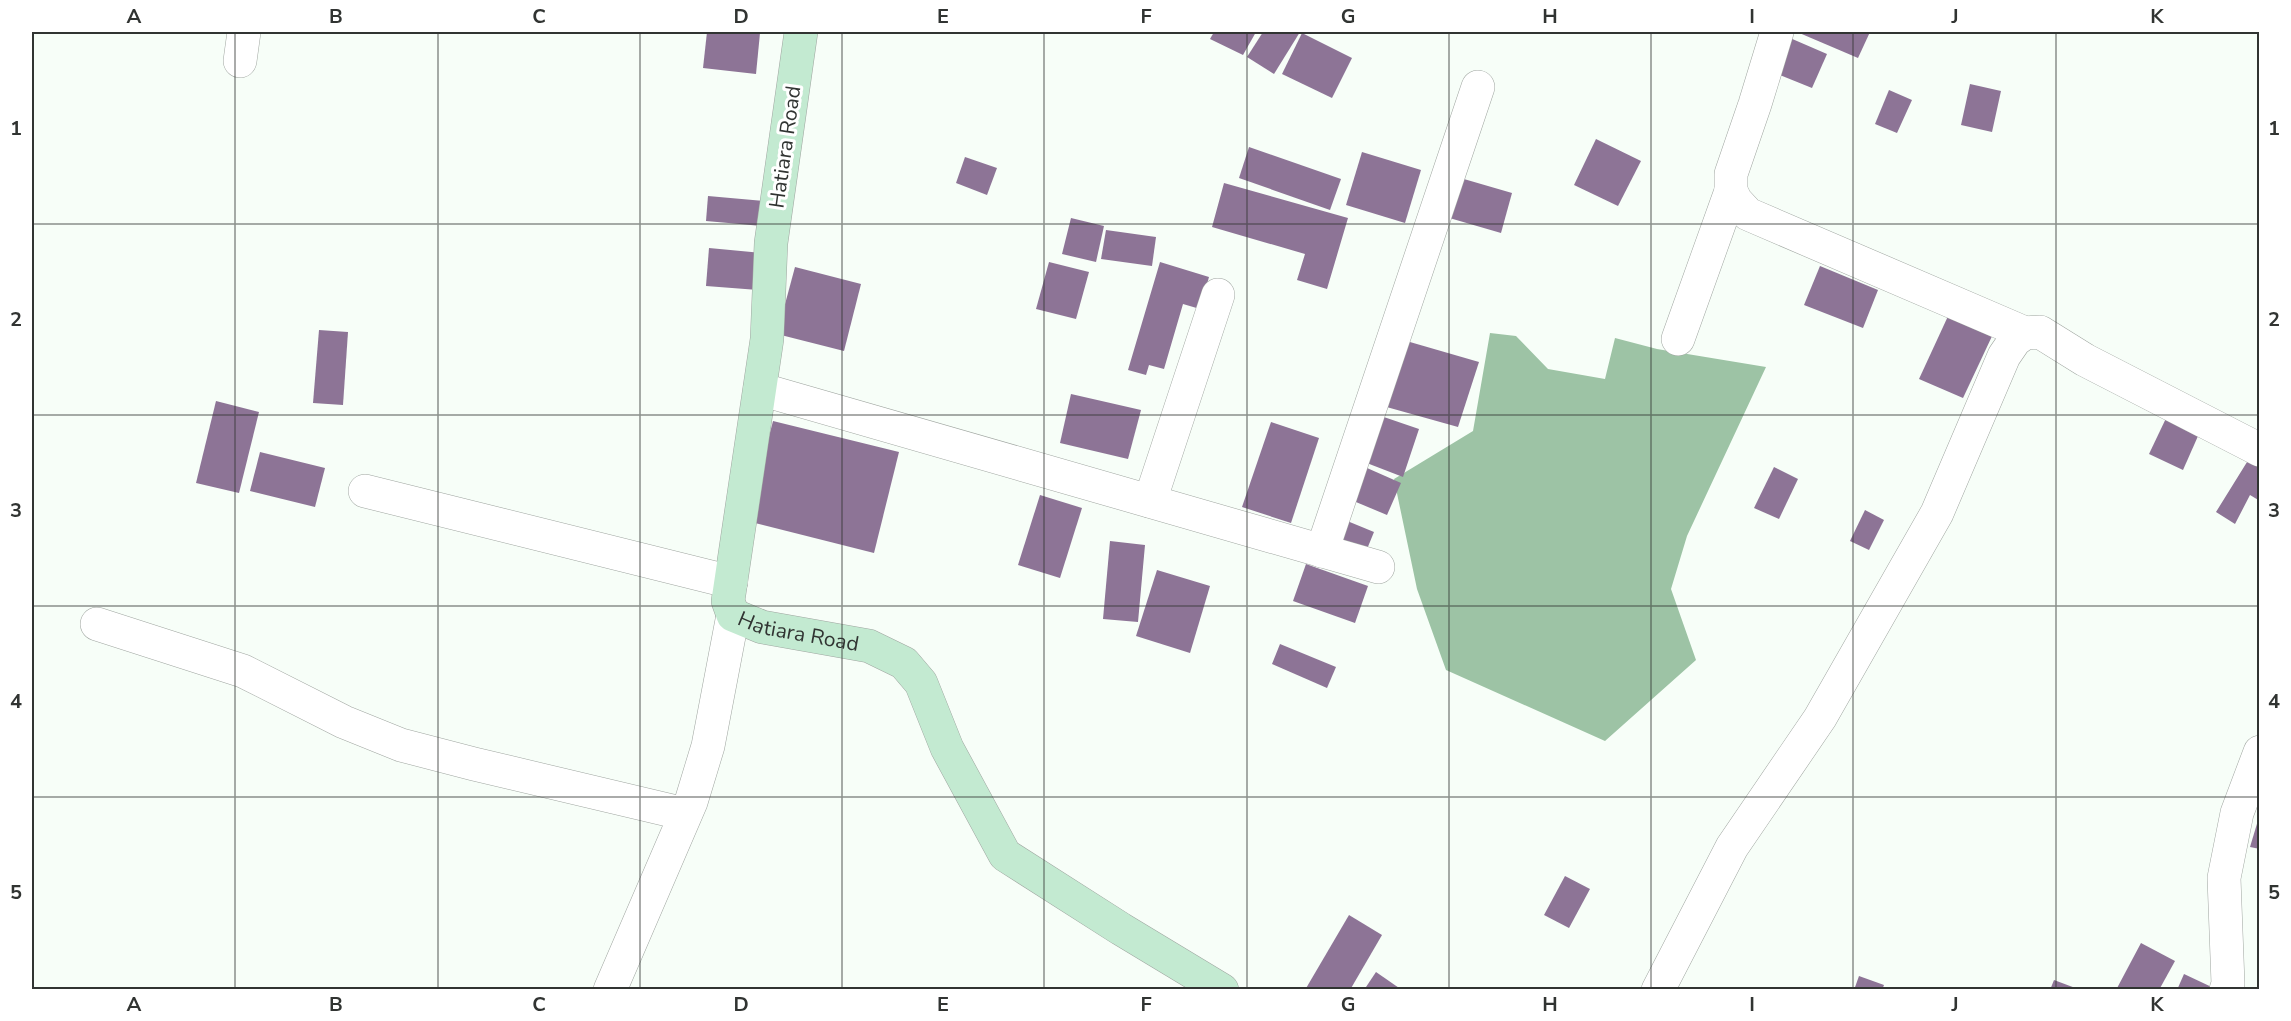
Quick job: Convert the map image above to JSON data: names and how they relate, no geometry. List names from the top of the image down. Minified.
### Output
{"streets":{"street":["Hatiara Road"]},"grid":{"columns":["A","B","C","D","E","F","G","H","I","J","K"],"rows":["1","2","3","4","5"]}}
